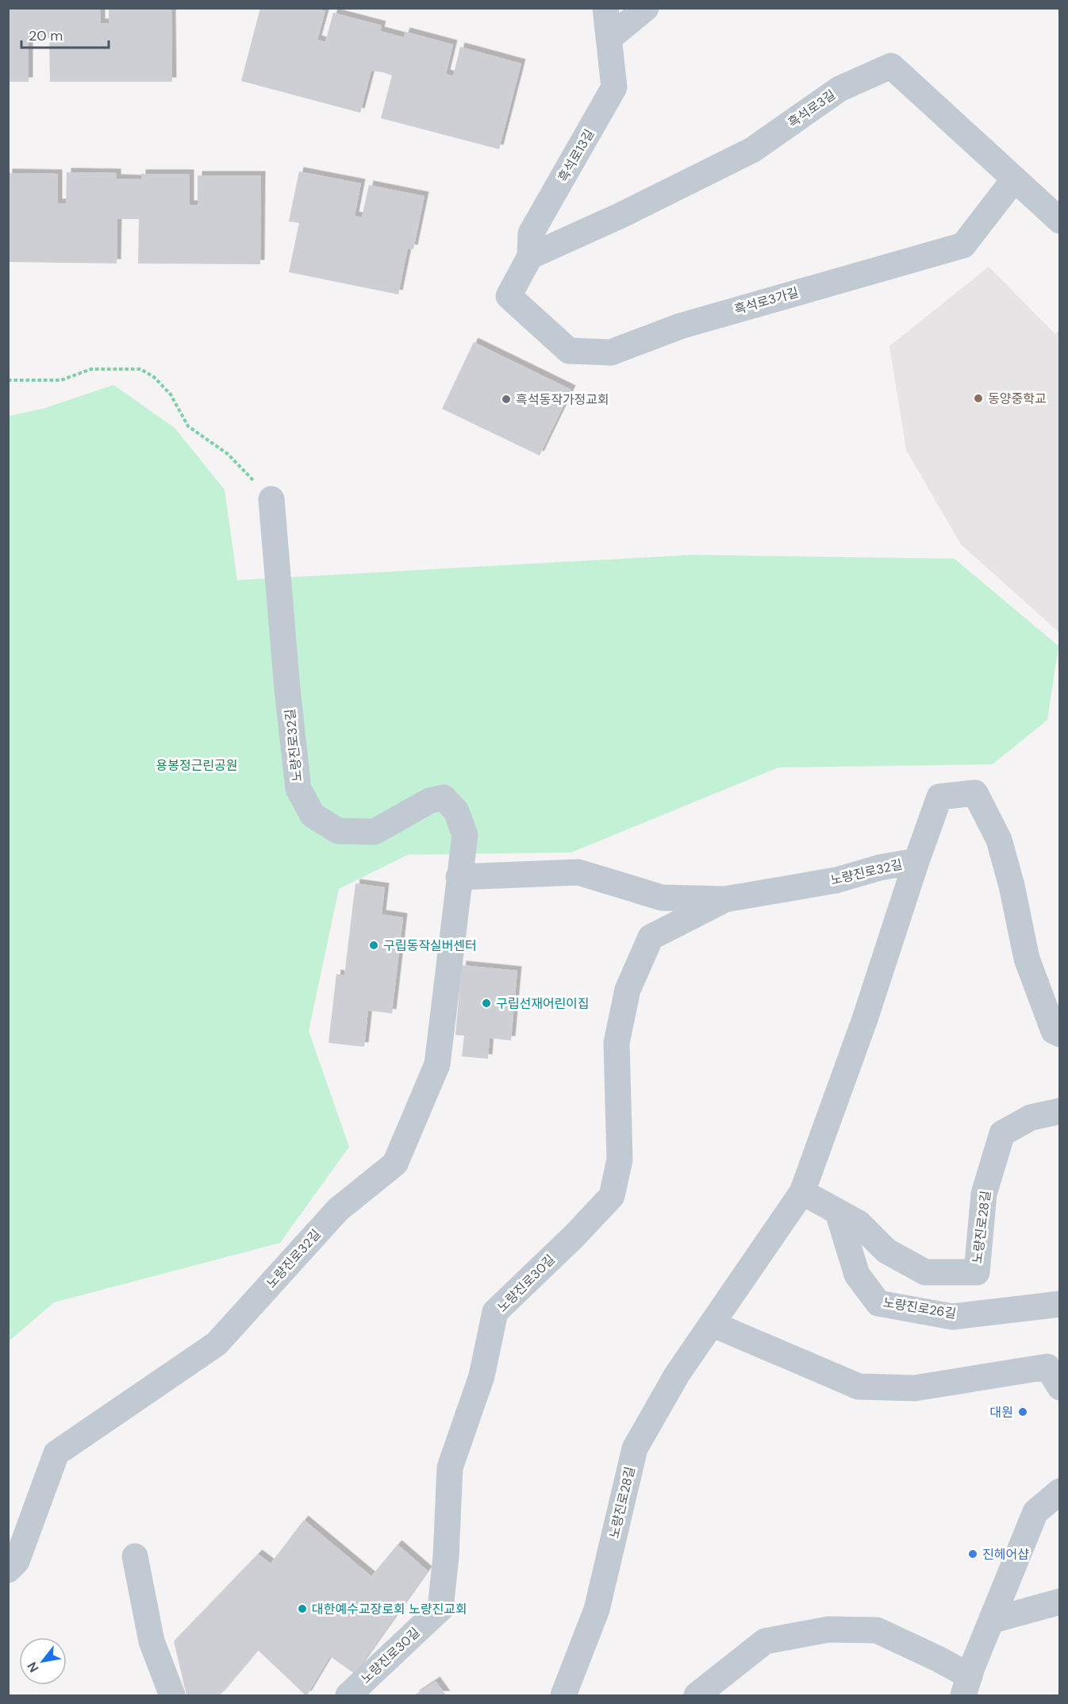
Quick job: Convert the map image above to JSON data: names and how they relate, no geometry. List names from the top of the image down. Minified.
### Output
{"streets":{"street":["흑석로3길","흑석로13길","흑석로3가길","노량진로32길","노량진로28길","노량진로30길","노량진로26길"]},"crossings":[["흑석로3길","흑석로13길"],["흑석로3길","흑석로3가길"],["흑석로13길","흑석로3가길"],["노량진로32길","노량진로28길"],["노량진로32길","노량진로30길"],["노량진로28길","노량진로26길"]],"parks":["용봉정근린공원"],"places":["동양중학교","흑석동작가정교회","구립동작실버센터","구립선재어린이집","대원","진헤어샵","대한예수교장로회 노량진교회"],"scale_bar":"20 m","north":"bottom left"}
